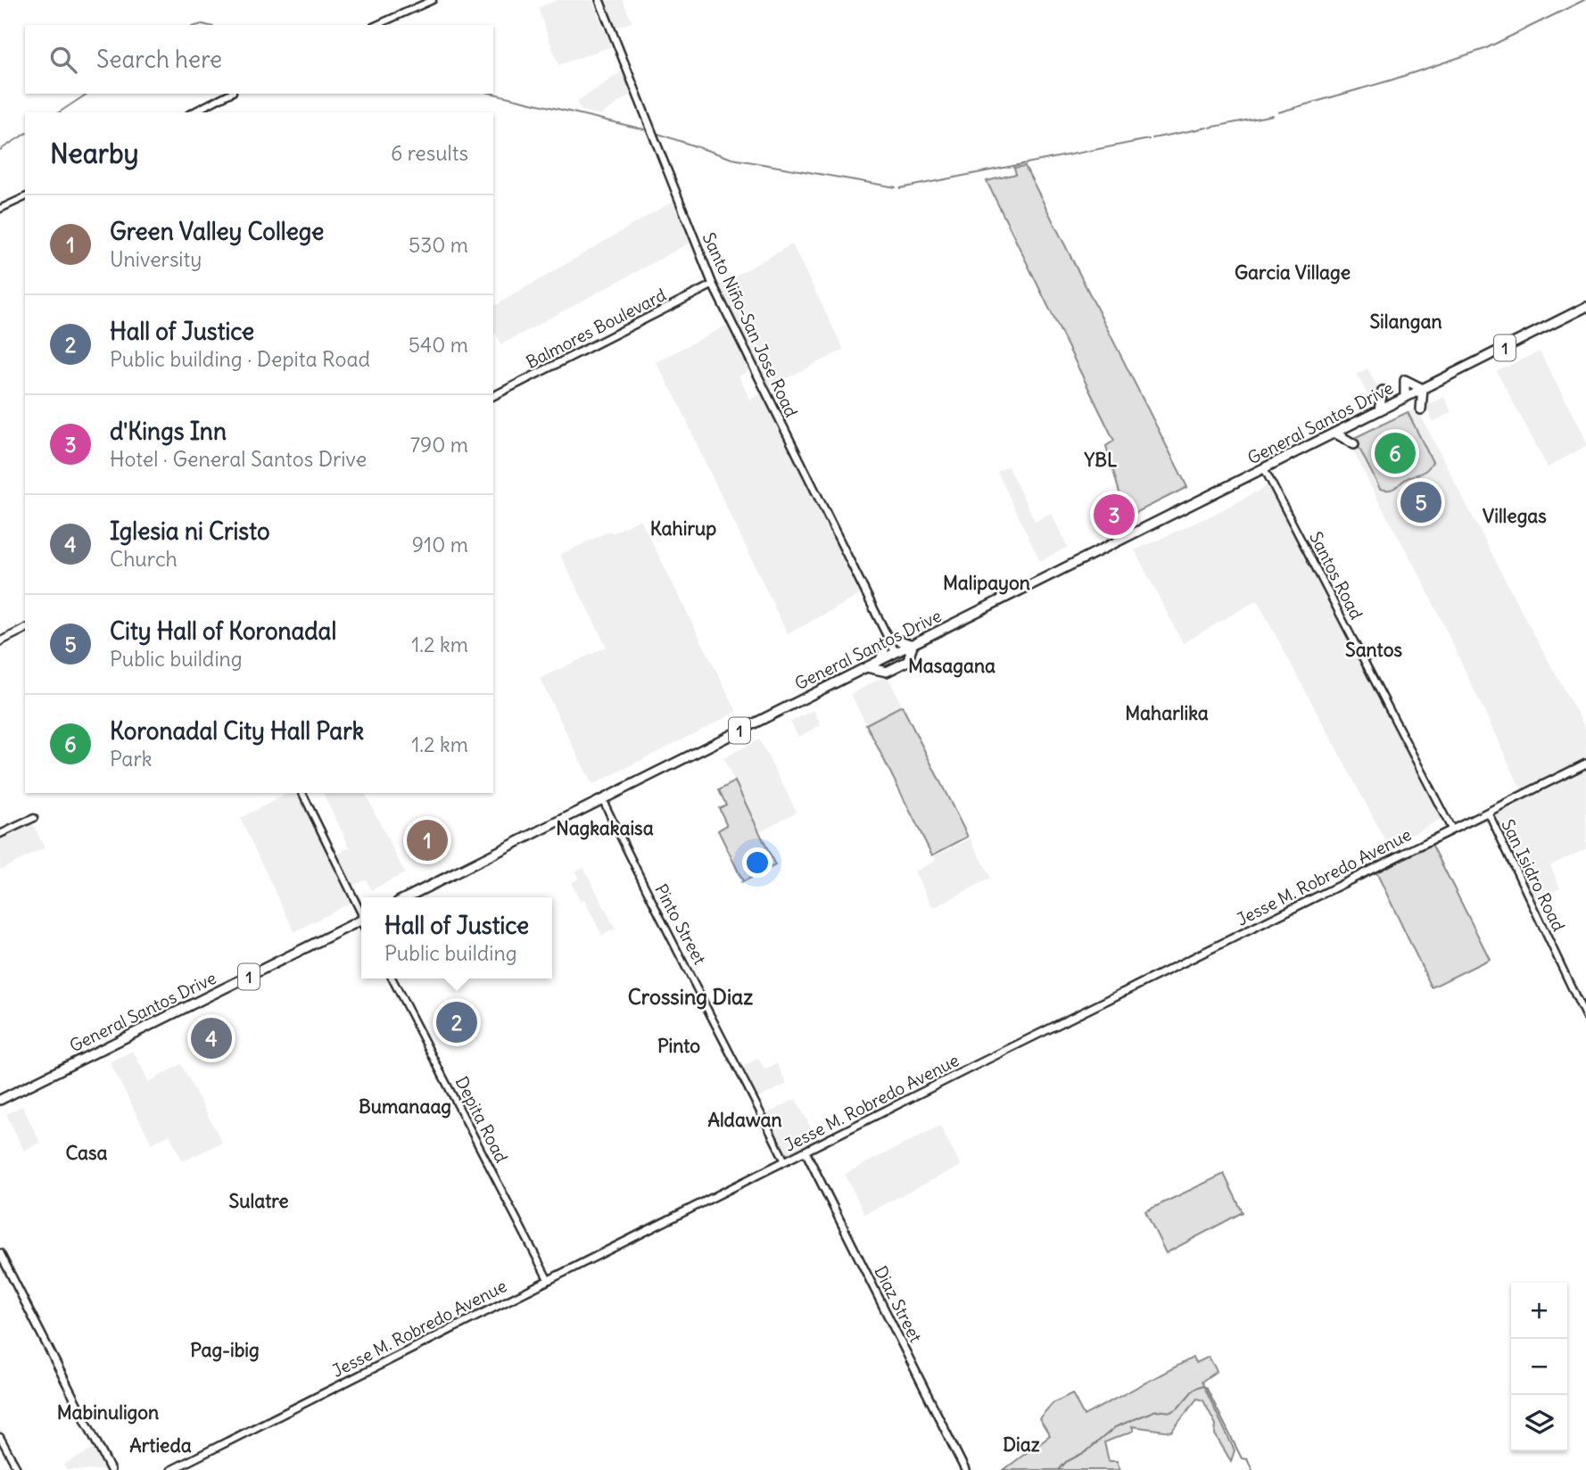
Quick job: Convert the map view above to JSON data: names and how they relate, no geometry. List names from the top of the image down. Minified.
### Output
{"streets":{"highway":["1","General Santos Drive"],"main road":["Santo Niño-San Jose Road","Balmores Boulevard","Jesse M. Robredo Avenue","Diaz Street"],"street":["Santos Road","San Isidro Road","Pinto Street","Depita Road"]},"crossings":[["Santo Niño-San Jose Road","Balmores Boulevard"],["Santo Niño-San Jose Road","General Santos Drive"],["General Santos Drive","Santos Road"],["General Santos Drive","Pinto Street"],["Santos Road","Jesse M. Robredo Avenue"],["San Isidro Road","Jesse M. Robredo Avenue"],["Jesse M. Robredo Avenue","Pinto Street"],["Jesse M. Robredo Avenue","Depita Road"],["Jesse M. Robredo Avenue","Diaz Street"]],"districts":["Garcia Village","Silangan","YBL","Villegas","Kahirup","Malipayon","Santos","Masagana","Maharlika","Nagkakaisa","Crossing Diaz","Pinto","Bumanaag","Aldawan","Casa","Sulatre","Pag-ibig","Mabinuligon","Diaz","Artieda"],"page":{"search":"Search here","heading":["Nearby","6 results"],"list":[{"mark":"1","name":"Green Valley College","note":"University","value":"530 m"},{"mark":"2","name":"Hall of Justice","note":"Public building · Depita Road","value":"540 m"},{"mark":"3","name":"d'Kings Inn","note":"Hotel · General Santos Drive","value":"790 m"},{"mark":"4","name":"Iglesia ni Cristo","note":"Church","value":"910 m"},{"mark":"5","name":"City Hall of Koronadal","note":"Public building","value":"1.2 km"},{"mark":"6","name":"Koronadal City Hall Park","note":"Park","value":"1.2 km"}],"pins":["6","5","3","1","2","4"],"popup":["Hall of Justice","Public building"],"map_buttons":["+","−"]}}
